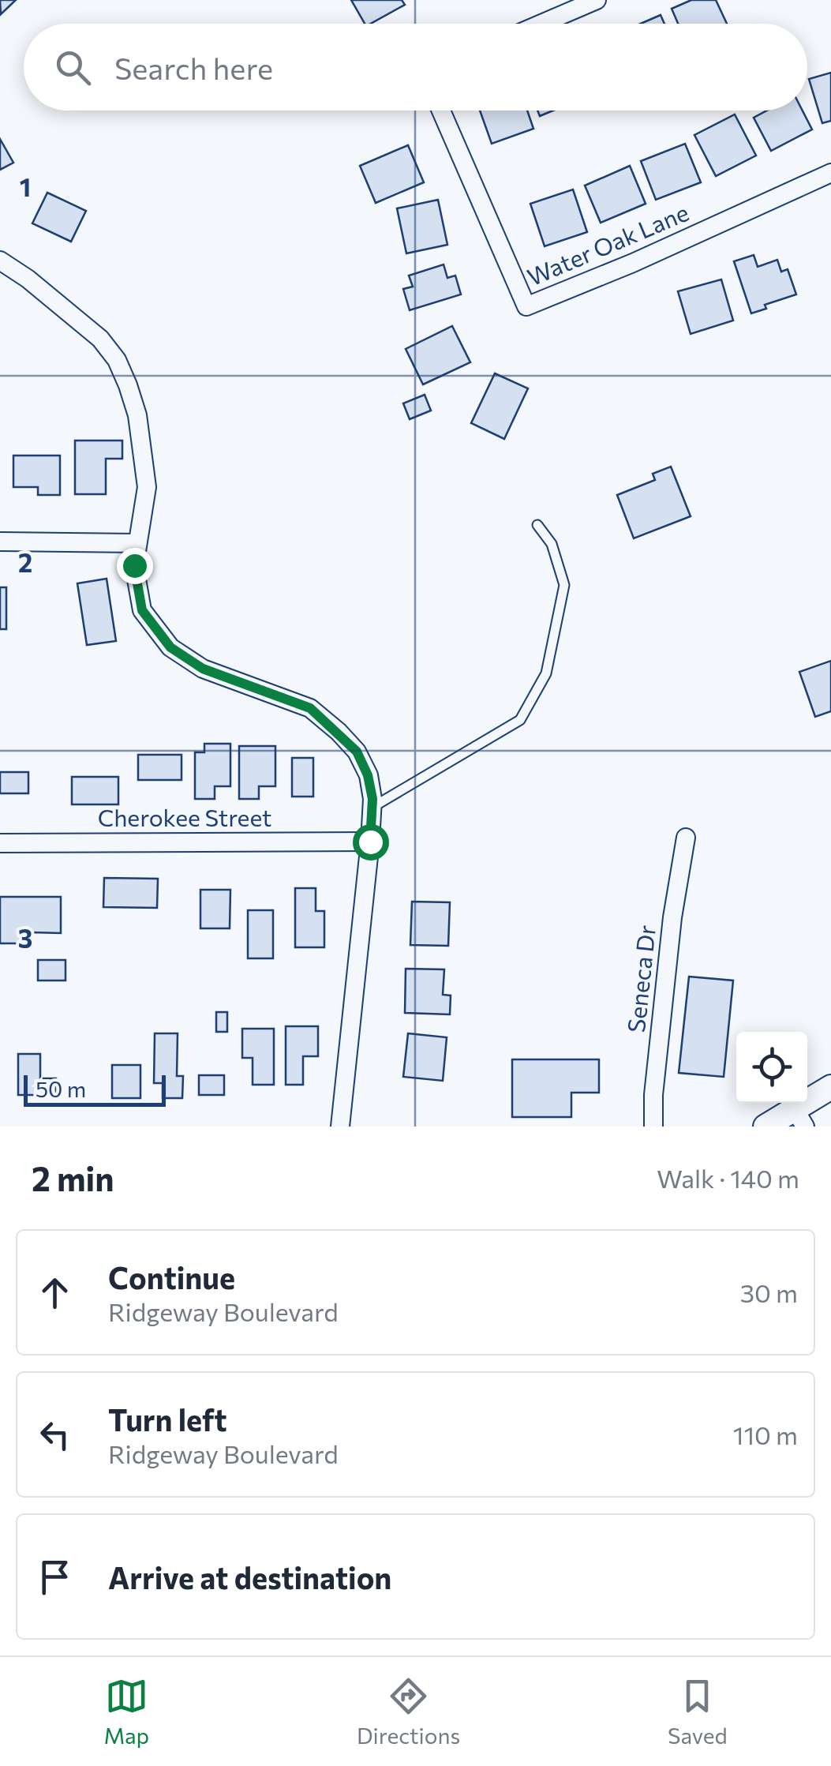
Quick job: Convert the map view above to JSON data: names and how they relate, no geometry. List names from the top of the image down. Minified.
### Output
{"streets":{"street":["Water Oak Lane","Cherokee Street","Seneca Dr"]},"scale_bar":"50 m","page":{"search":"Search here","scale":"50 m","heading":["2 min","Walk · 140 m"],"list":[["Continue","Ridgeway Boulevard","30 m"],["Turn left","Ridgeway Boulevard","110 m"],"Arrive at destination"],"nav":["Map","Directions","Saved"]},"grid":{"rows":["1","2","3"]}}
